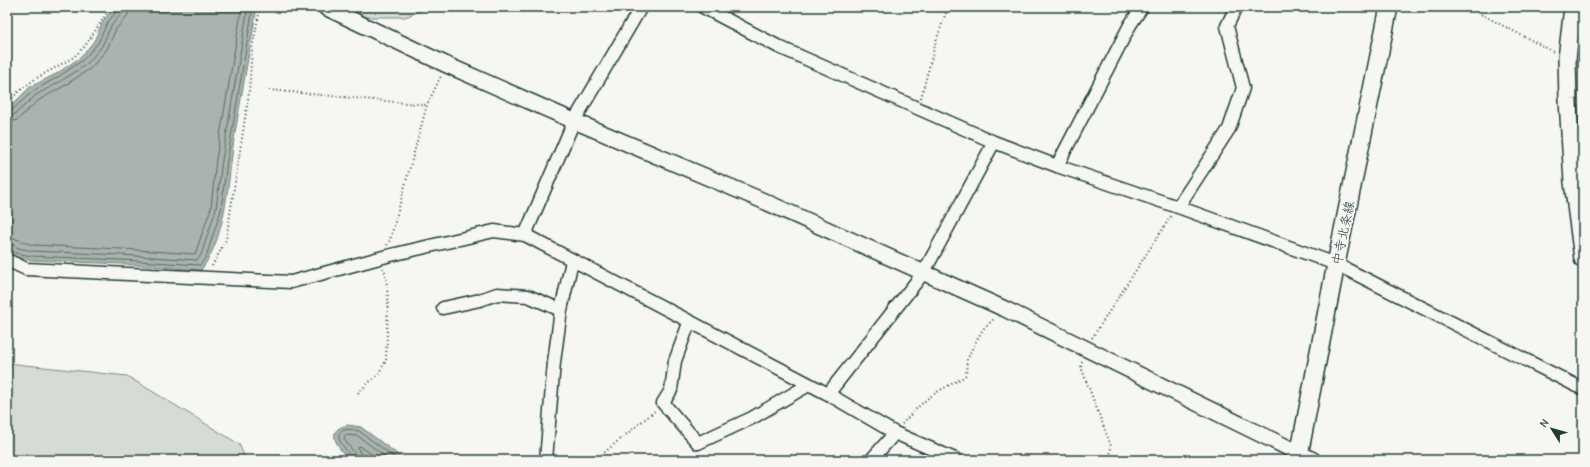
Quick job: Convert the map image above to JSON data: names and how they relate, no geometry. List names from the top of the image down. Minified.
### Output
{"streets":{"main road":["中寺北条線"]},"north":"top left"}
